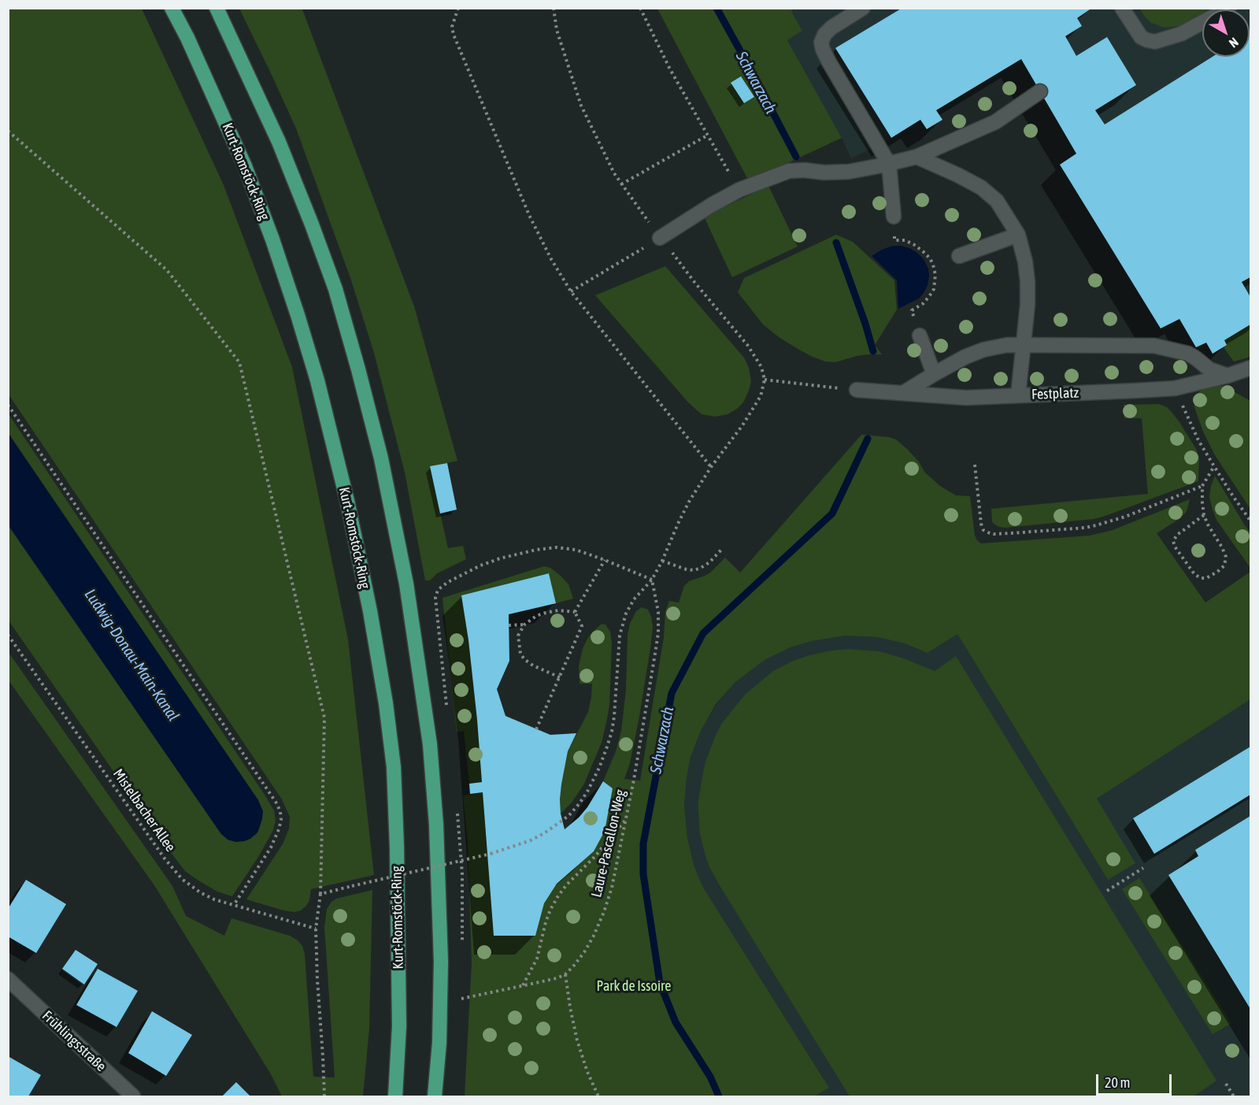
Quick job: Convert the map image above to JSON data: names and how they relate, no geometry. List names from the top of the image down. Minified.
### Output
{"streets":{"main road":["Kurt-Romstöck-Ring"],"street":["Festplatz","Frühlingsstraße"],"path":["Mistelbacher Allee","Laure-Pascallon-Weg"]},"water":["Schwarzach","Ludwig-Donau-Main-Kanal"],"parks":["Park de Issoire"],"scale_bar":"20 m","north":"bottom right"}
